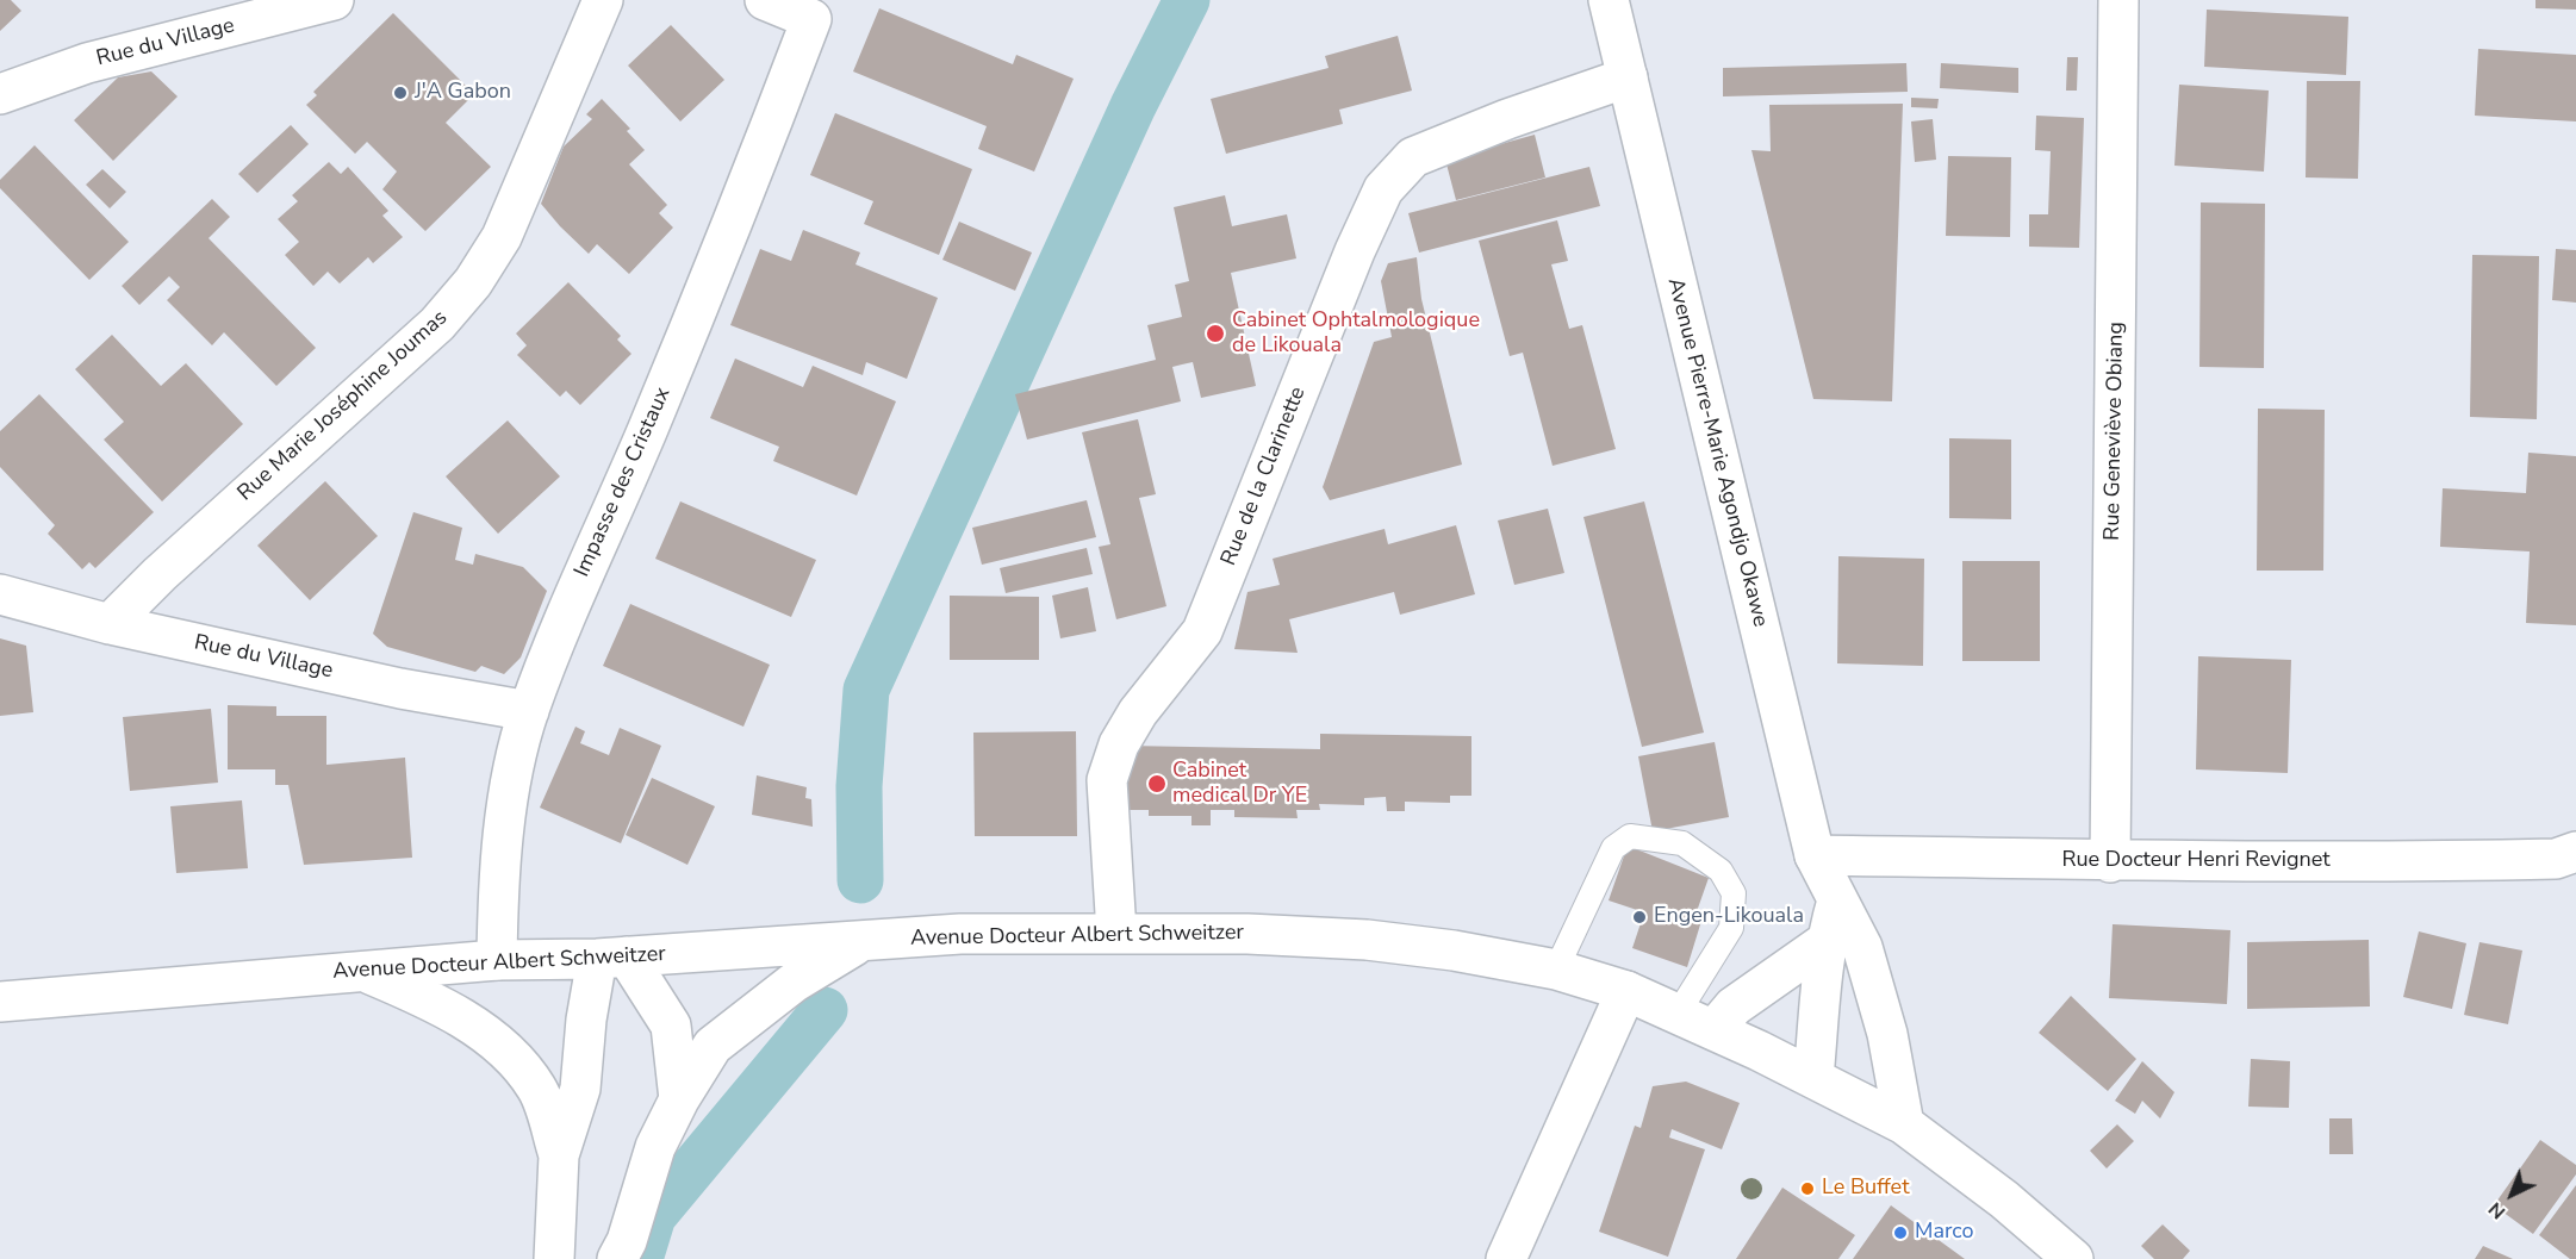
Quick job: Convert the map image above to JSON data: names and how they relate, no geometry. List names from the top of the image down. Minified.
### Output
{"streets":{"street":["Rue du Village","Rue Marie Joséphine Joumas","Rue Geneviève Obiang","Avenue Pierre-Marie Agondjo Okawe","Rue de la Clarinette","Impasse des Cristaux","Rue Docteur Henri Revignet","Avenue Docteur Albert Schweitzer"]},"crossings":[["Rue du Village","Rue Marie Joséphine Joumas"],["Rue du Village","Impasse des Cristaux"],["Rue Geneviève Obiang","Rue Docteur Henri Revignet"],["Avenue Pierre-Marie Agondjo Okawe","Rue de la Clarinette"],["Avenue Pierre-Marie Agondjo Okawe","Rue Docteur Henri Revignet"],["Avenue Pierre-Marie Agondjo Okawe","Avenue Docteur Albert Schweitzer"],["Rue de la Clarinette","Avenue Docteur Albert Schweitzer"],["Impasse des Cristaux","Avenue Docteur Albert Schweitzer"]],"places":["J'A Gabon","Cabinet Ophtalmologique de Likouala","Cabinet medical Dr YE","Engen-Likouala","Le Buffet","Marco"],"north":"bottom left"}
